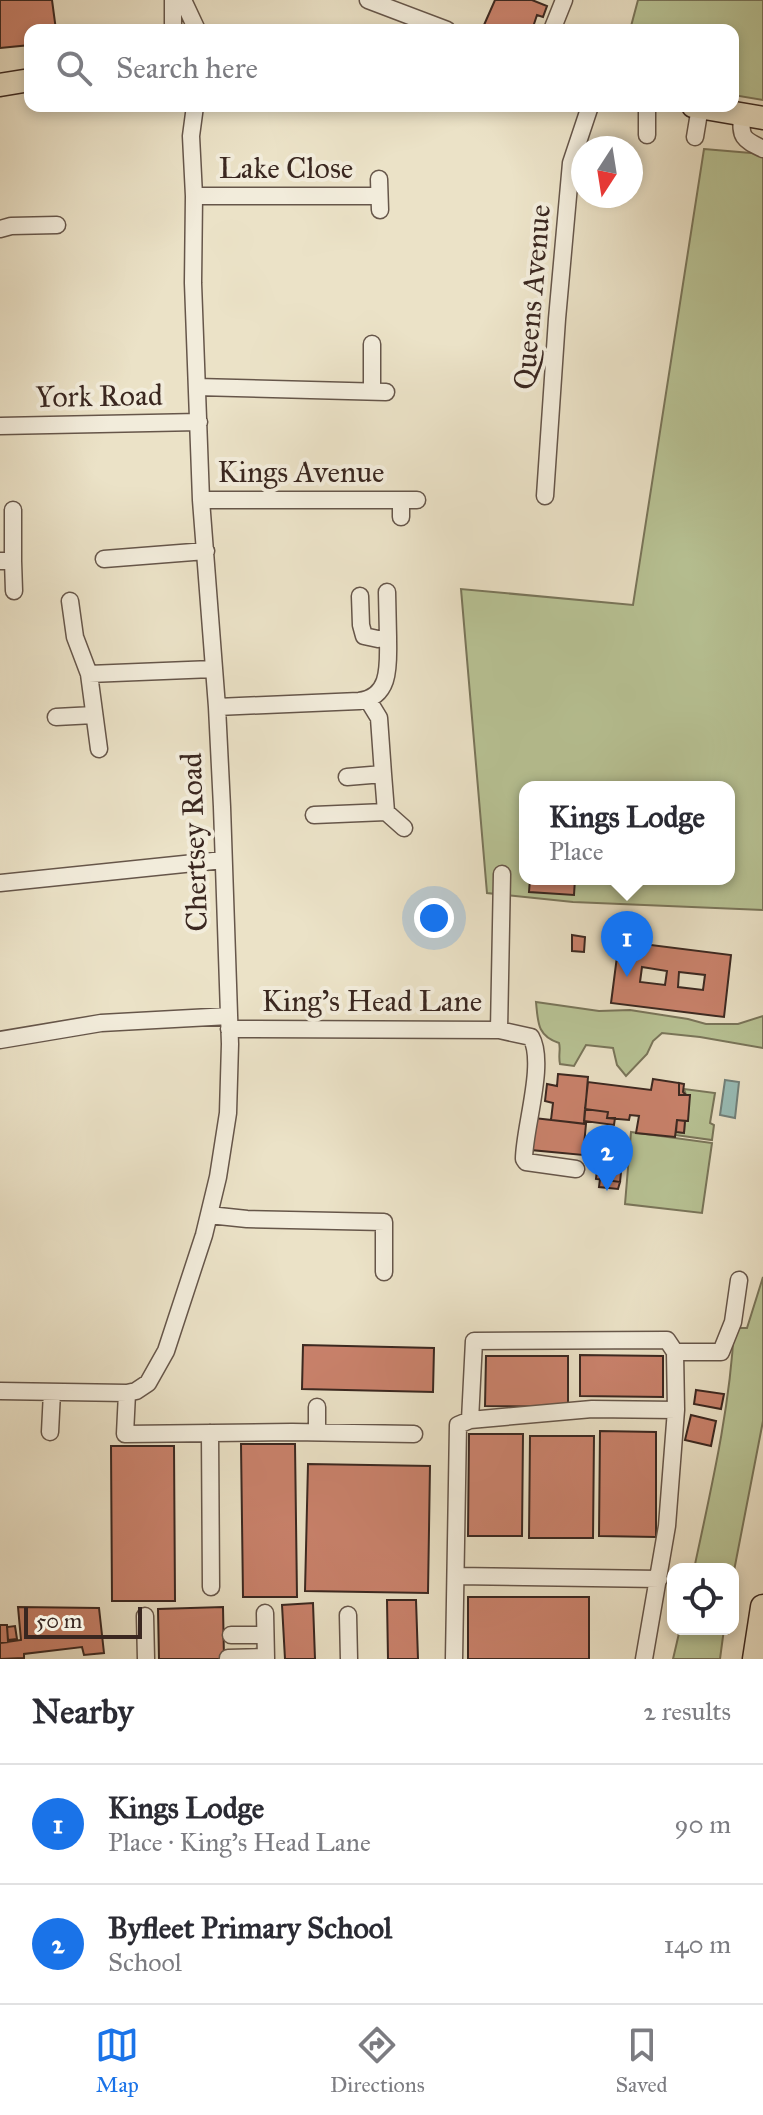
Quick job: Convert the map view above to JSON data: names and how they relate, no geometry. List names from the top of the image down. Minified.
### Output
{"streets":{"street":["Lake Close","Queens Avenue","York Road","Kings Avenue","Chertsey Road","King's Head Lane"]},"crossings":[["Lake Close","Chertsey Road"],["York Road","Chertsey Road"],["Kings Avenue","Chertsey Road"],["Chertsey Road","King's Head Lane"]],"scale_bar":"50 m","north":"bottom","page":{"search":"Search here","popup":["Kings Lodge","Place"],"pins":["1","2"],"scale":"50 m","heading":["Nearby","2 results"],"list":[{"mark":"1","name":"Kings Lodge","note":"Place · King's Head Lane","value":"90 m"},{"mark":"2","name":"Byfleet Primary School","note":"School","value":"140 m"}],"nav":["Map","Directions","Saved"]}}
